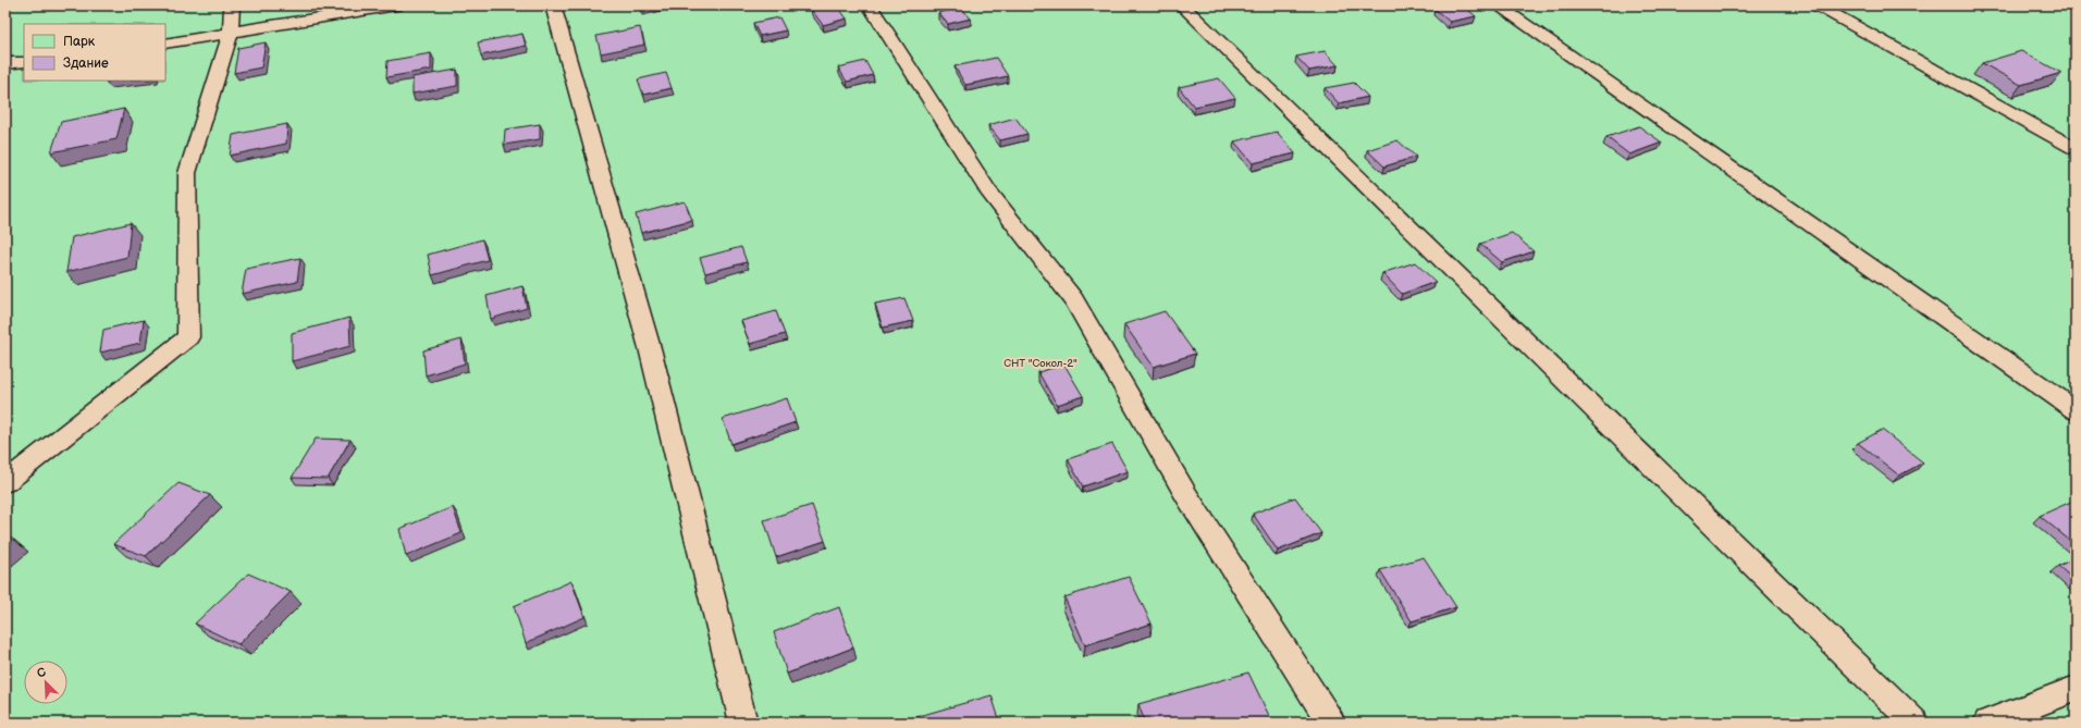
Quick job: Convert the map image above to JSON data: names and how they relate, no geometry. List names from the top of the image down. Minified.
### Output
{"parks":["СНТ \"Сокол-2\""],"legend":["Парк","Здание"],"north":"top left"}
